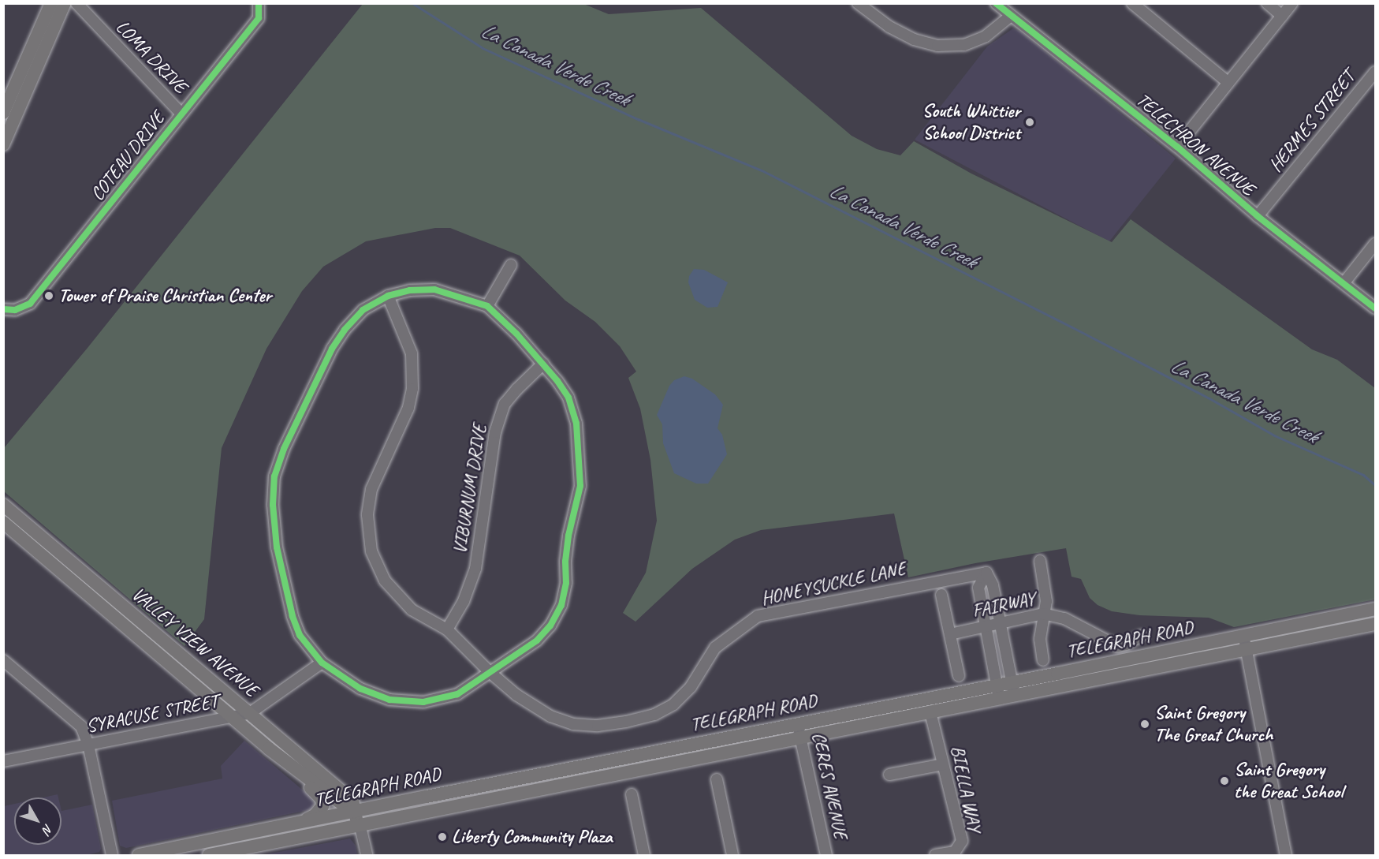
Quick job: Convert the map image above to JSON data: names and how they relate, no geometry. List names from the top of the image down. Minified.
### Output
{"streets":{"main road":["TELEGRAPH ROAD","VALLEY VIEW AVENUE"],"street":["LOMA DRIVE","HERMES STREET","TELECHRON AVENUE","COTEAU DRIVE","VIBURNUM DRIVE","HONEYSUCKLE LANE","FAIRWAY","SYRACUSE STREET","CERES AVENUE","BIELLA WAY"]},"crossings":[["LOMA DRIVE","COTEAU DRIVE"],["HERMES STREET","TELECHRON AVENUE"],["VIBURNUM DRIVE","HONEYSUCKLE LANE"],["TELEGRAPH ROAD","VALLEY VIEW AVENUE"],["TELEGRAPH ROAD","CERES AVENUE"],["TELEGRAPH ROAD","BIELLA WAY"],["VALLEY VIEW AVENUE","SYRACUSE STREET"]],"water":["La Canada Verde Creek"],"places":["South Whittier School District","Tower of Praise Christian Center","Saint Gregory The Great Church","Saint Gregory the Great School","Liberty Community Plaza"],"north":"bottom right"}
